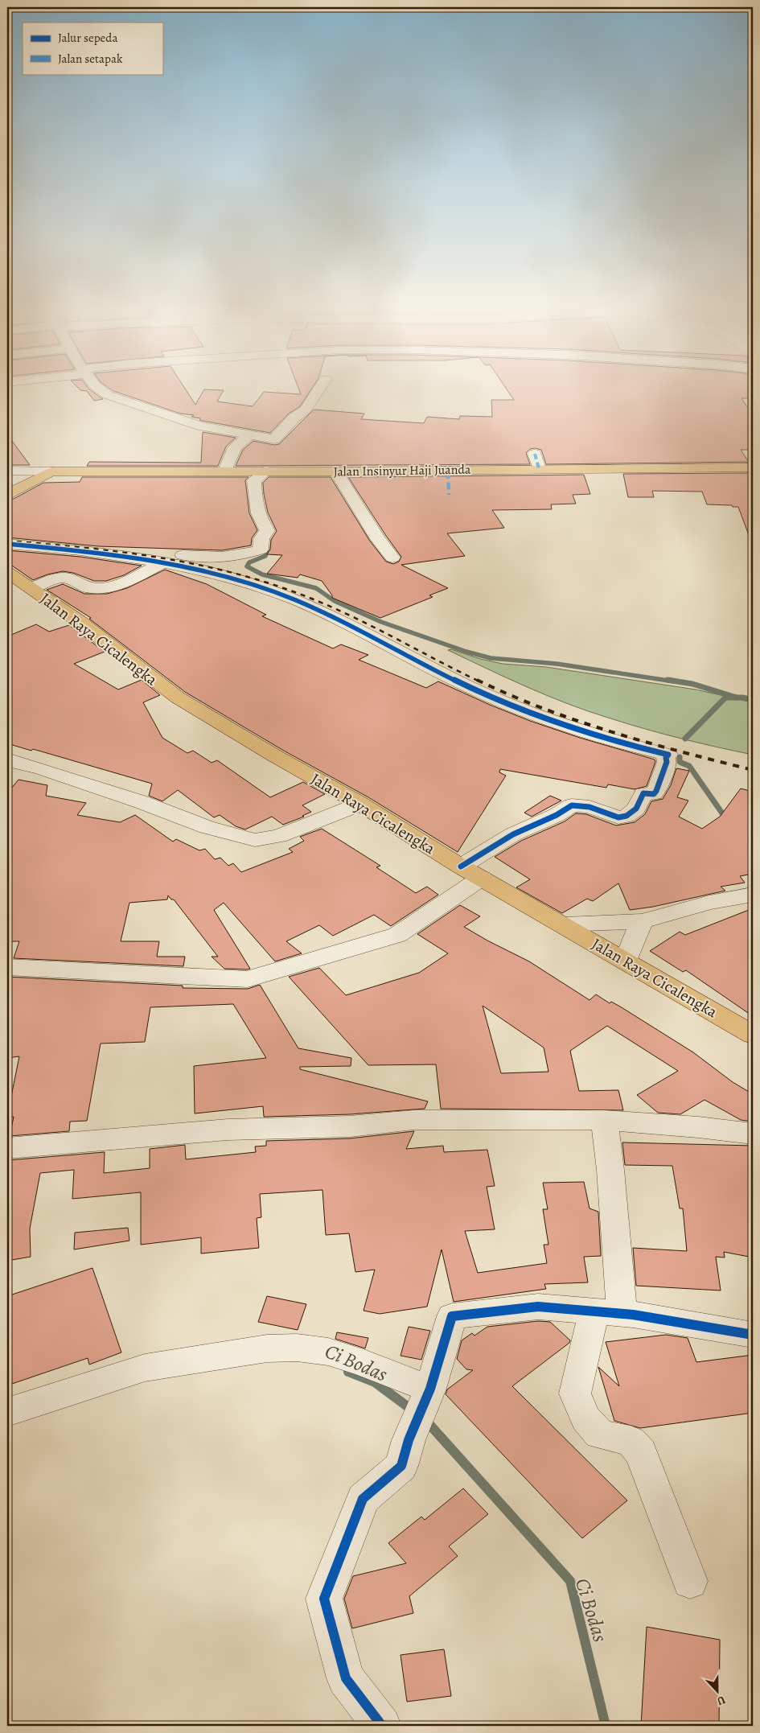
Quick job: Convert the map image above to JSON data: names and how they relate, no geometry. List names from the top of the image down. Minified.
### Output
{"streets":{"main road":["Jalan Insinyur Haji Juanda","Jalan Raya Cicalengka"]},"water":["Ci Bodas"],"legend":["Jalur sepeda","Jalan setapak"],"north":"bottom"}
